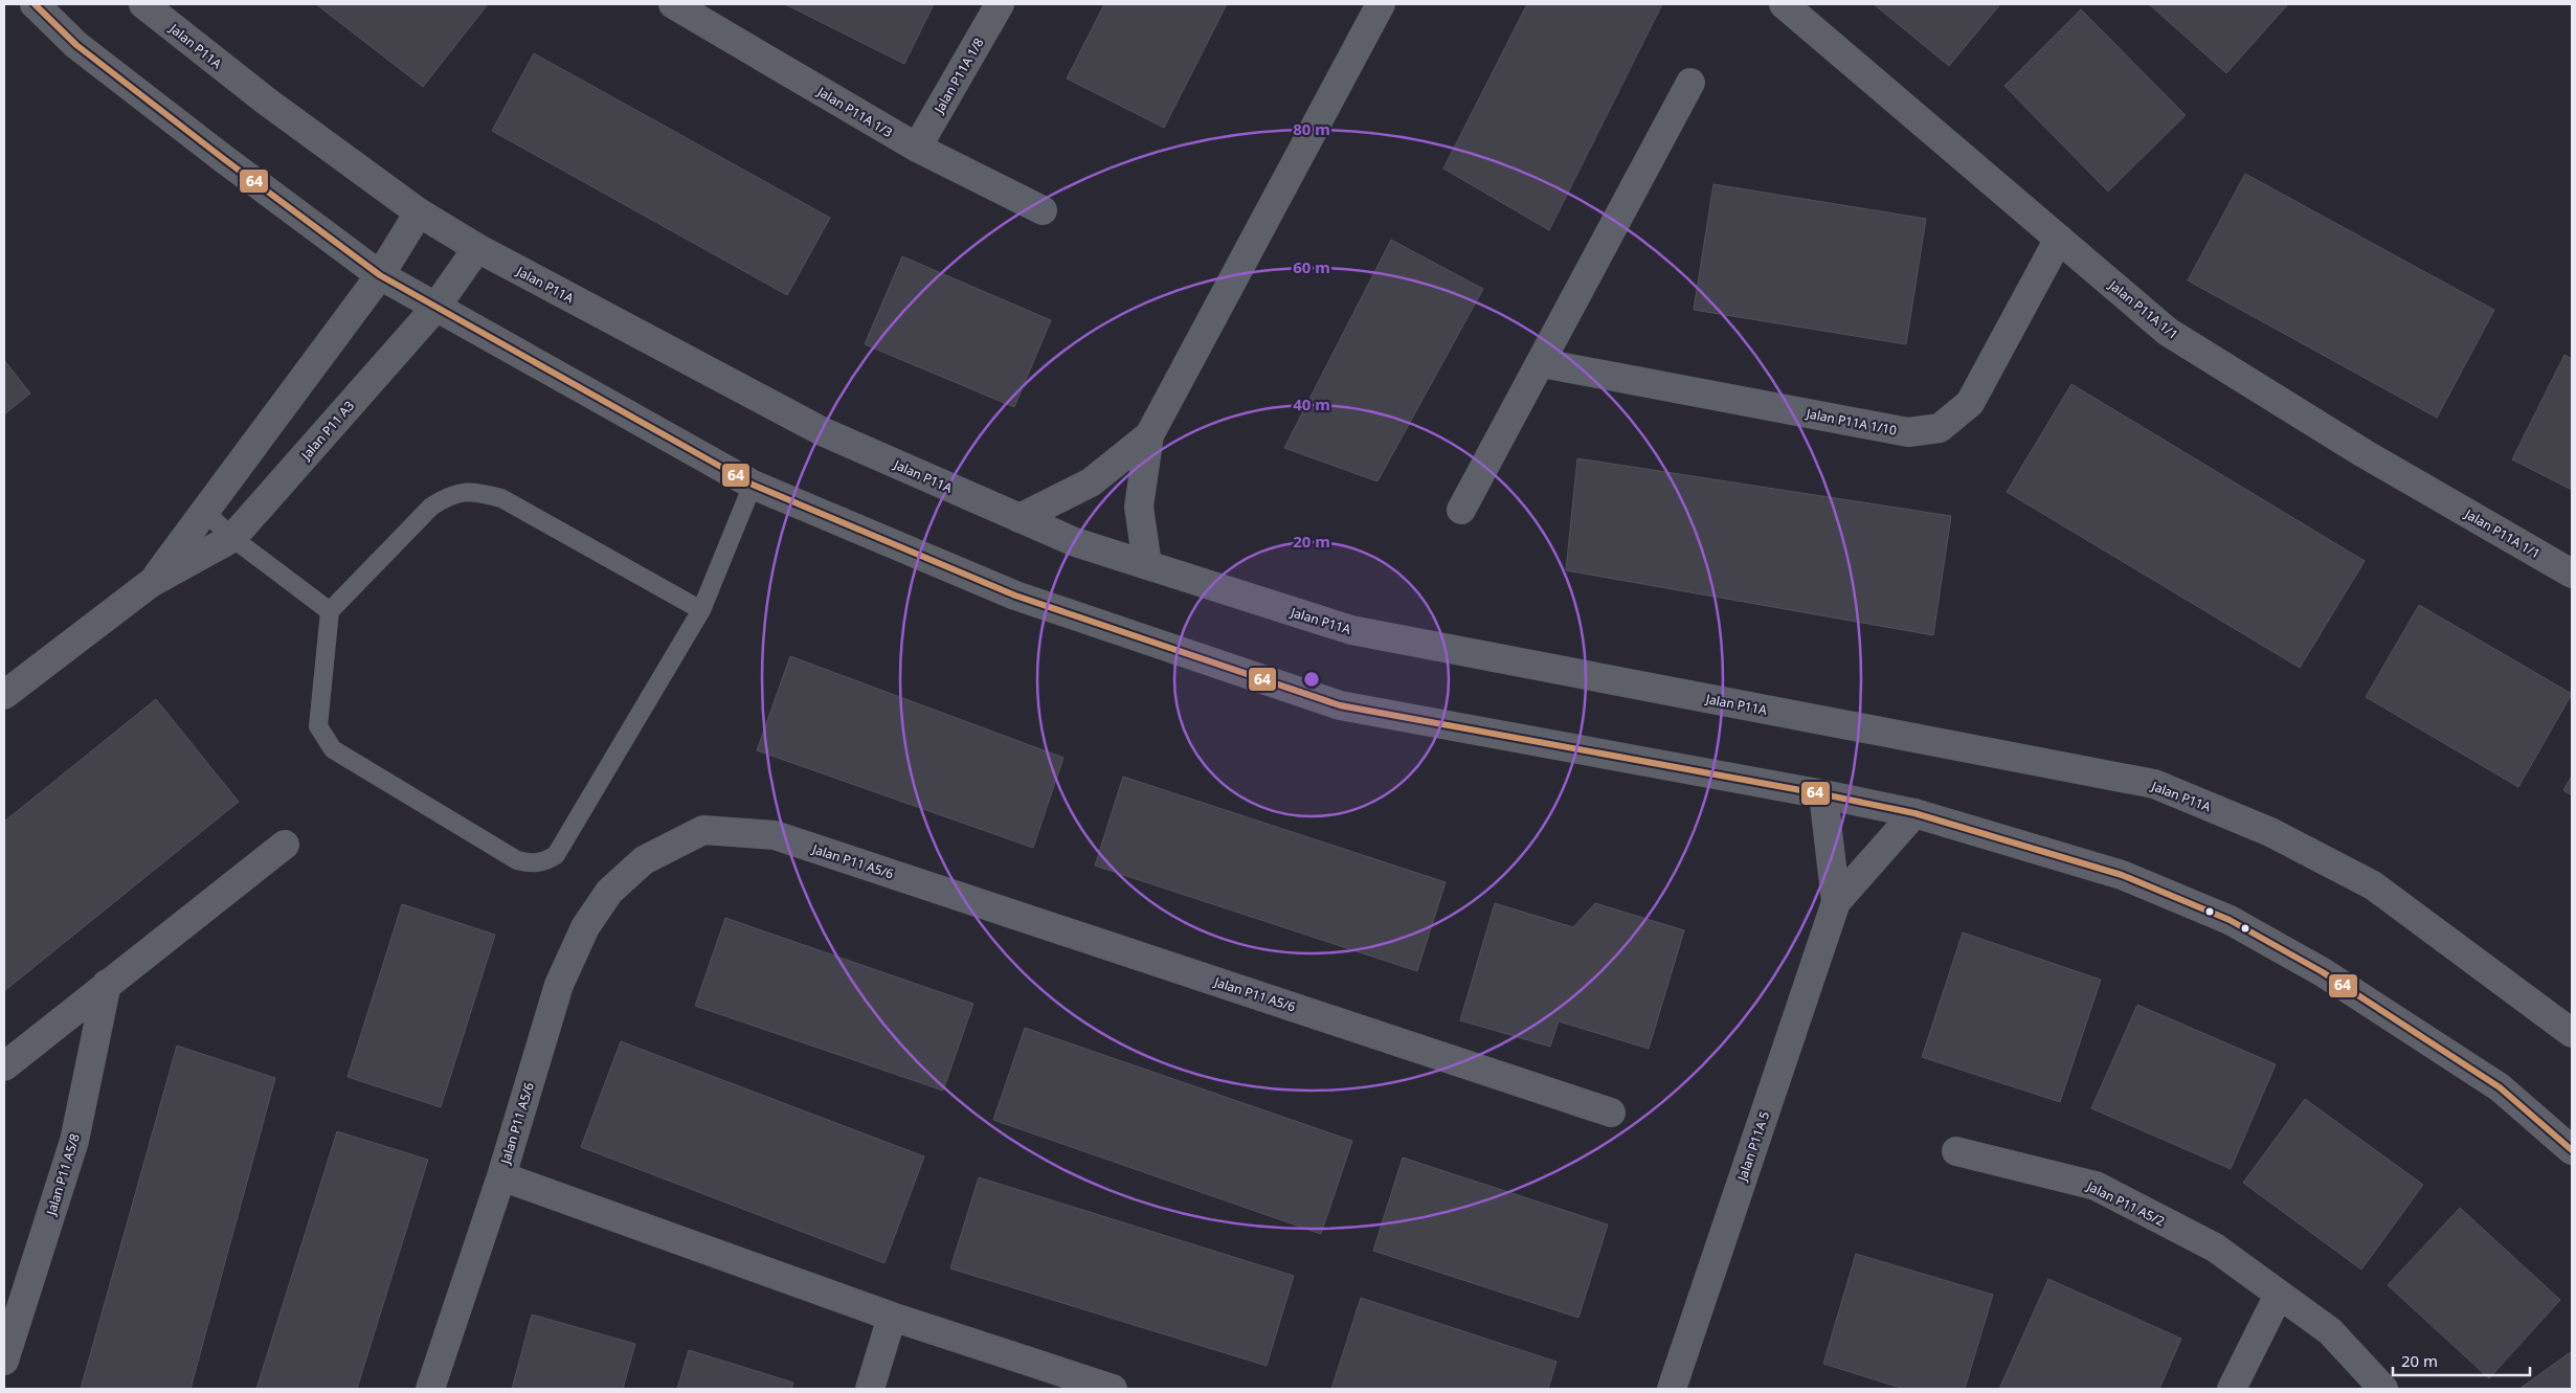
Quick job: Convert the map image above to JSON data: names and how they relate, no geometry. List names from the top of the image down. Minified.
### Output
{"streets":{"street":["Jalan P11A","Jalan P11A 1/8","Jalan P11A 1/3","Jalan P11A 1/1","Jalan P11A 1/10","Jalan P11 A3","Jalan P11 A5/6","Jalan P11A 5","Jalan P11 A5/8","Jalan P11 A5/2"]},"crossings":[["Jalan P11A","Jalan P11 A3"],["Jalan P11A 1/8","Jalan P11A 1/3"],["Jalan P11A 1/1","Jalan P11A 1/10"]],"lines":["transit line 64"],"scale_bar":"20 m","rings":["80 m","60 m","40 m","20 m"]}
